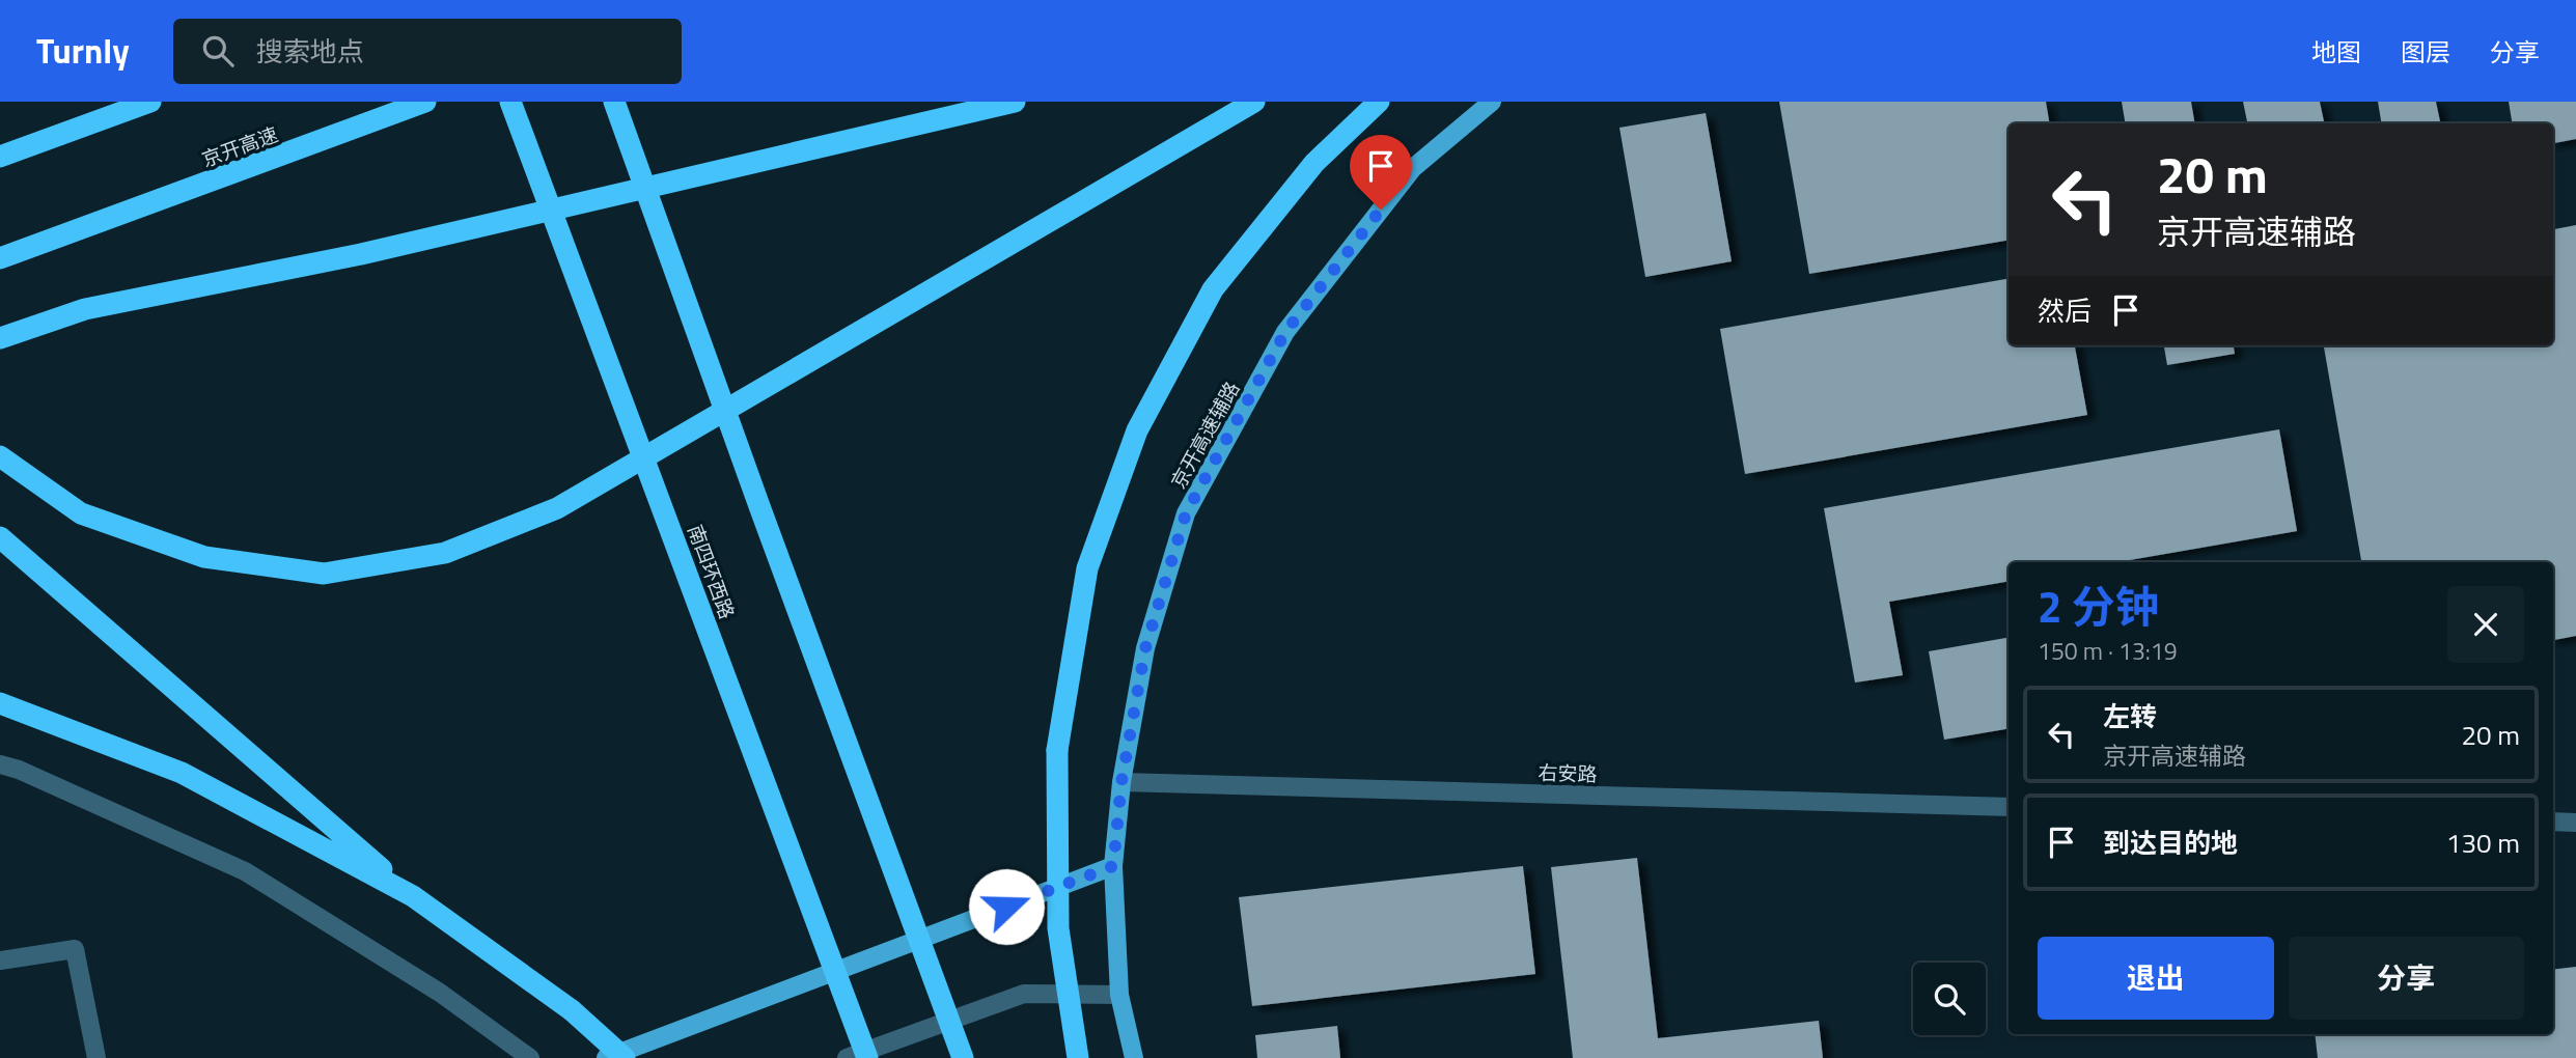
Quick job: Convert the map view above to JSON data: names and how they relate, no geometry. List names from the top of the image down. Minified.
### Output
{"streets":{"highway":["京开高速","南四环西路"],"main road":["京开高速辅路"],"street":["右安路"]},"crossings":[["京开高速辅路","右安路"]],"page":{"header":"Turnly","search":"搜索地点","nav":["地图","图层","分享"],"turn":["20 m","京开高速辅路"],"then":"然后","heading":["2 分钟","150 m · 13:19"],"list":[{"name":"左转","note":"京开高速辅路","value":"20 m"},{"name":"到达目的地","value":"130 m"}],"buttons":["退出","分享"]}}
